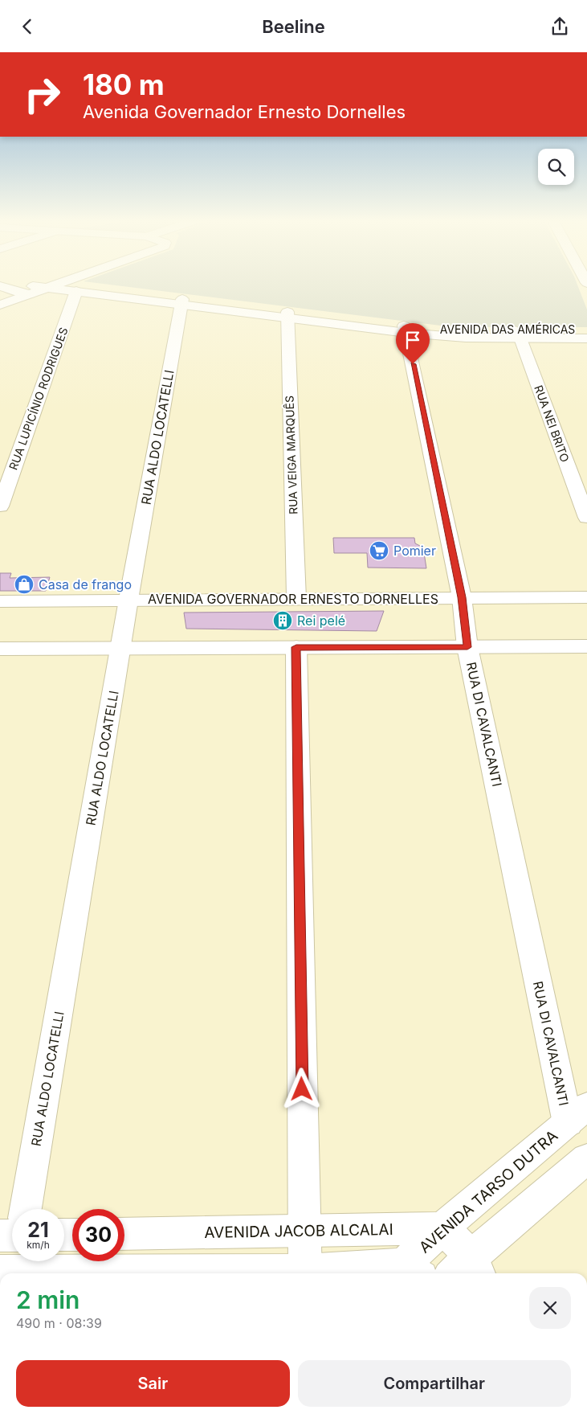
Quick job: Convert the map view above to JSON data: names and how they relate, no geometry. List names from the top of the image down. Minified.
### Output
{"streets":{"street":["AVENIDA DAS AMÉRICAS","RUA LUPICÍNIO RODRIGUES","RUA NEI BRITO","RUA ALDO LOCATELLI","RUA VEIGA MARQUÊS","AVENIDA GOVERNADOR ERNESTO DORNELLES","RUA DI CAVALCANTI","AVENIDA TARSO DUTRA","AVENIDA JACOB ALCALAI"]},"crossings":[["AVENIDA DAS AMÉRICAS","RUA LUPICÍNIO RODRIGUES"],["AVENIDA DAS AMÉRICAS","RUA NEI BRITO"],["AVENIDA DAS AMÉRICAS","RUA ALDO LOCATELLI"],["AVENIDA DAS AMÉRICAS","RUA VEIGA MARQUÊS"],["AVENIDA DAS AMÉRICAS","RUA DI CAVALCANTI"],["RUA ALDO LOCATELLI","AVENIDA GOVERNADOR ERNESTO DORNELLES"],["RUA VEIGA MARQUÊS","AVENIDA GOVERNADOR ERNESTO DORNELLES"],["AVENIDA GOVERNADOR ERNESTO DORNELLES","RUA DI CAVALCANTI"],["RUA DI CAVALCANTI","AVENIDA TARSO DUTRA"],["AVENIDA TARSO DUTRA","AVENIDA JACOB ALCALAI"]],"places":{"supermarket":["Pomier"],"shop":["Casa de frango"],"building":["Rei pelé"]},"page":{"header":"Beeline","turn":["180 m","Avenida Governador Ernesto Dornelles"],"speed":"21 km/h","limit":"30","heading":["2 min","490 m · 08:39"],"buttons":["Sair","Compartilhar"]}}
